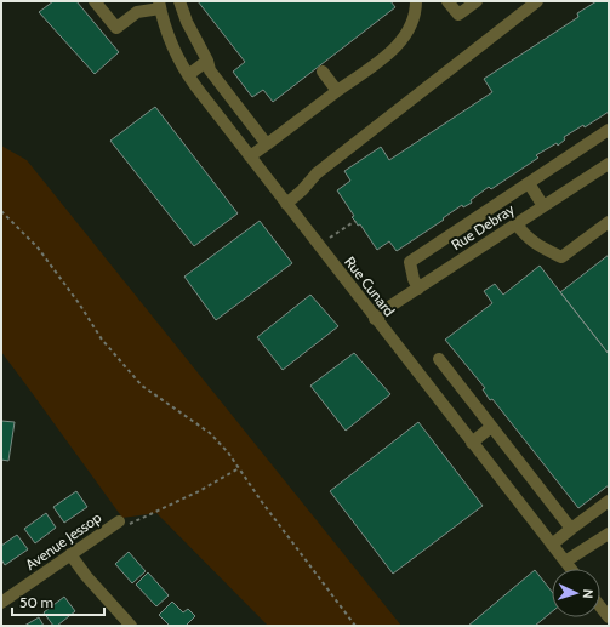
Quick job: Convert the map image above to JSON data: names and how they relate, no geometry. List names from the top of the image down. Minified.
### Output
{"streets":{"street":["Rue Debray","Rue Cunard","Avenue Jessop"]},"crossings":[["Rue Debray","Rue Cunard"]],"scale_bar":"50 m","north":"right"}
